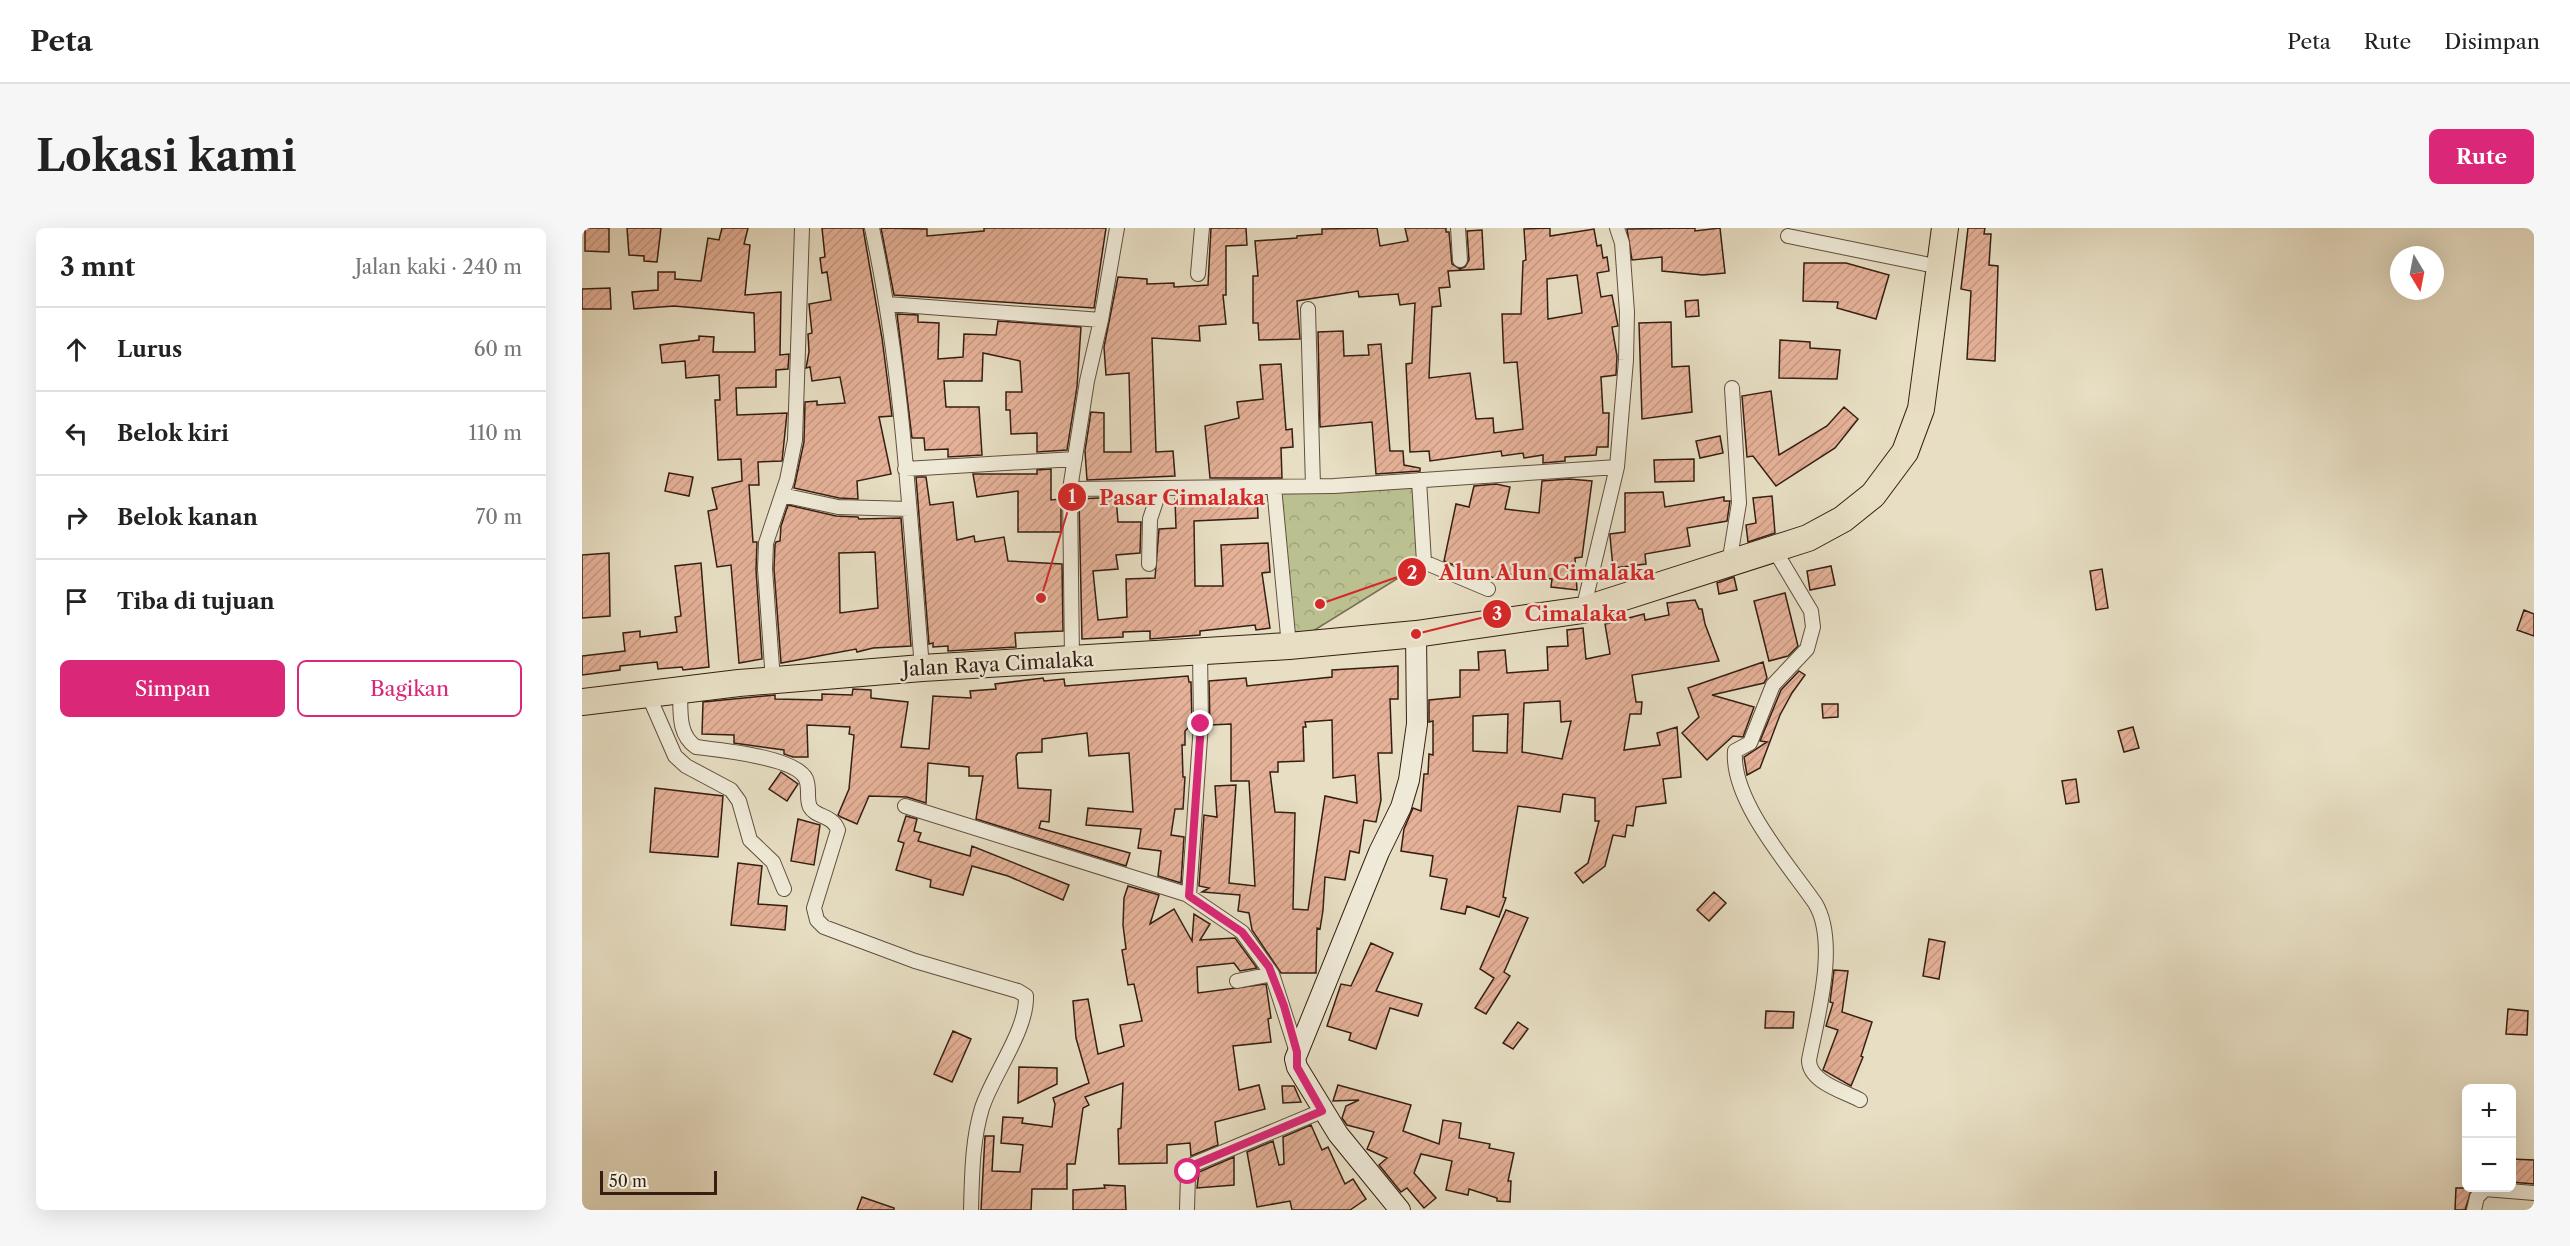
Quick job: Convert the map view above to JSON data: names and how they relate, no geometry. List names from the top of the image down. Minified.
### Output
{"streets":{"highway":["Jalan Raya Cimalaka"]},"places":["Pasar Cimalaka","Alun Alun Cimalaka","Cimalaka"],"scale_bar":"50 m","north":"bottom","page":{"header":"Peta","nav":["Peta","Rute","Disimpan"],"buttons":["Rute",["Simpan","Bagikan"]],"title":"Lokasi kami","heading":["3 mnt","Jalan kaki · 240 m"],"list":[["Lurus","60 m"],["Belok kiri","110 m"],["Belok kanan","70 m"],"Tiba di tujuan"],"map_buttons":["+","−"],"scale":"50 m"}}
